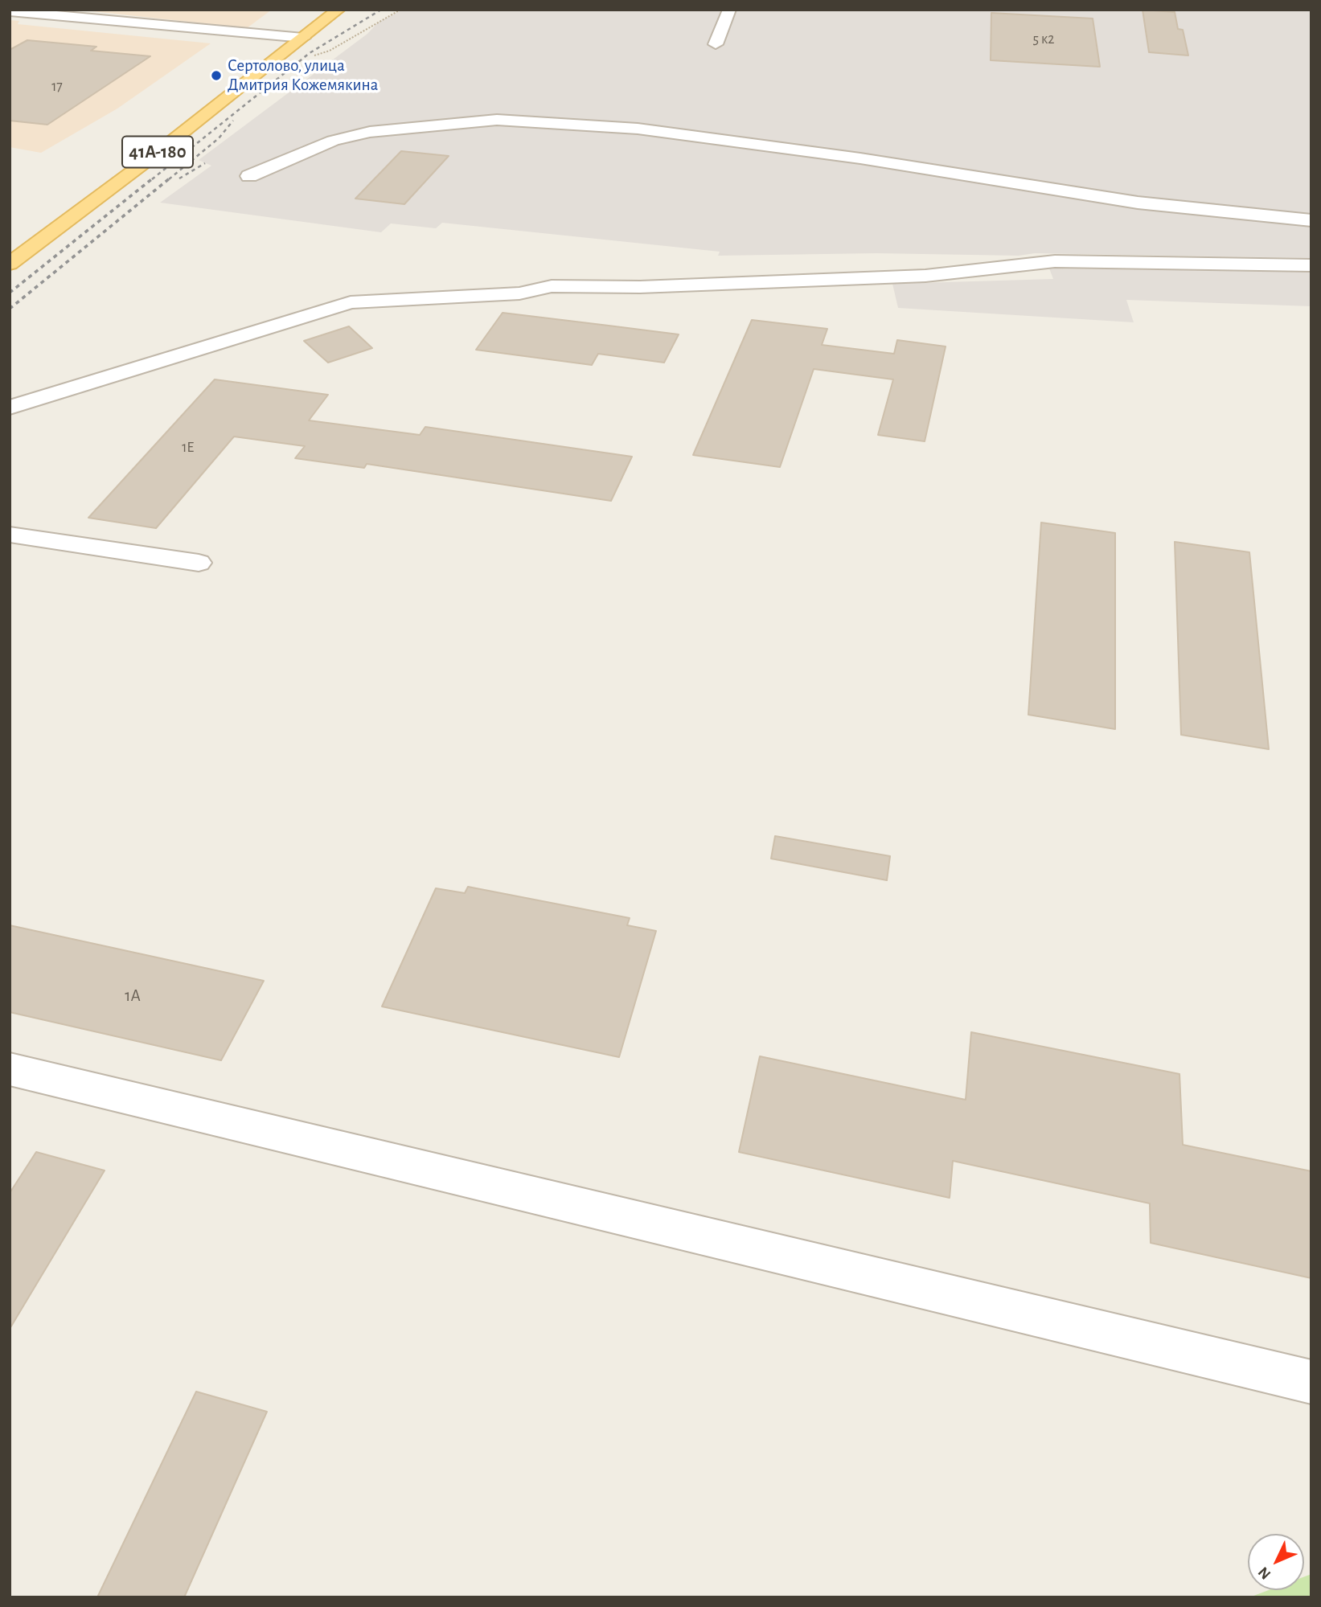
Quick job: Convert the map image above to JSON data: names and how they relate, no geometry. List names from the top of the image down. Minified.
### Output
{"streets":{"main road":["41А-180"]},"places":["Сертолово, улица Дмитрия Кожемякина"],"house_numbers":["5 к2","17","1Е","1А"],"north":"bottom left"}
